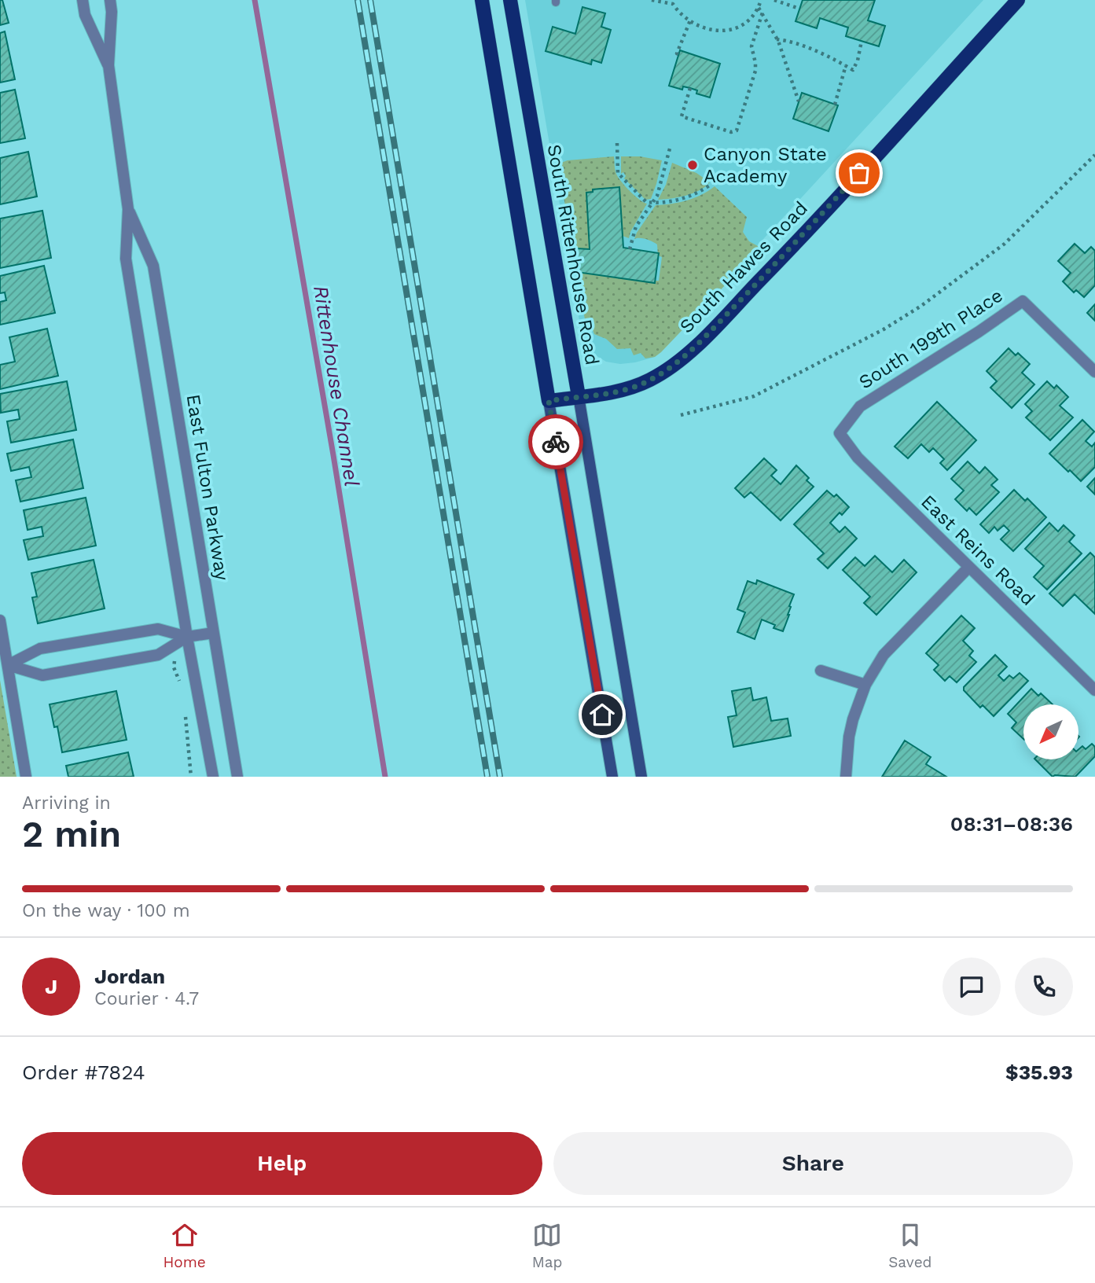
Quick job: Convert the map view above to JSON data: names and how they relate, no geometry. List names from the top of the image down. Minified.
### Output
{"streets":{"main road":["South Rittenhouse Road","South Hawes Road"],"street":["South 199th Place","East Fulton Parkway","East Reins Road"]},"crossings":[["South Rittenhouse Road","South Hawes Road"],["South 199th Place","East Reins Road"]],"water":["Rittenhouse Channel"],"places":["Canyon State Academy"],"north":"bottom left","page":{"heading":["2 min","Arriving in","08:31–08:36"],"panel":["Jordan","Courier · 4.7","Order #7824","$35.93"],"bar":"On the way · 100 m","round":"J","buttons":["Help","Share"],"tabs":["Home","Map","Saved"]}}
